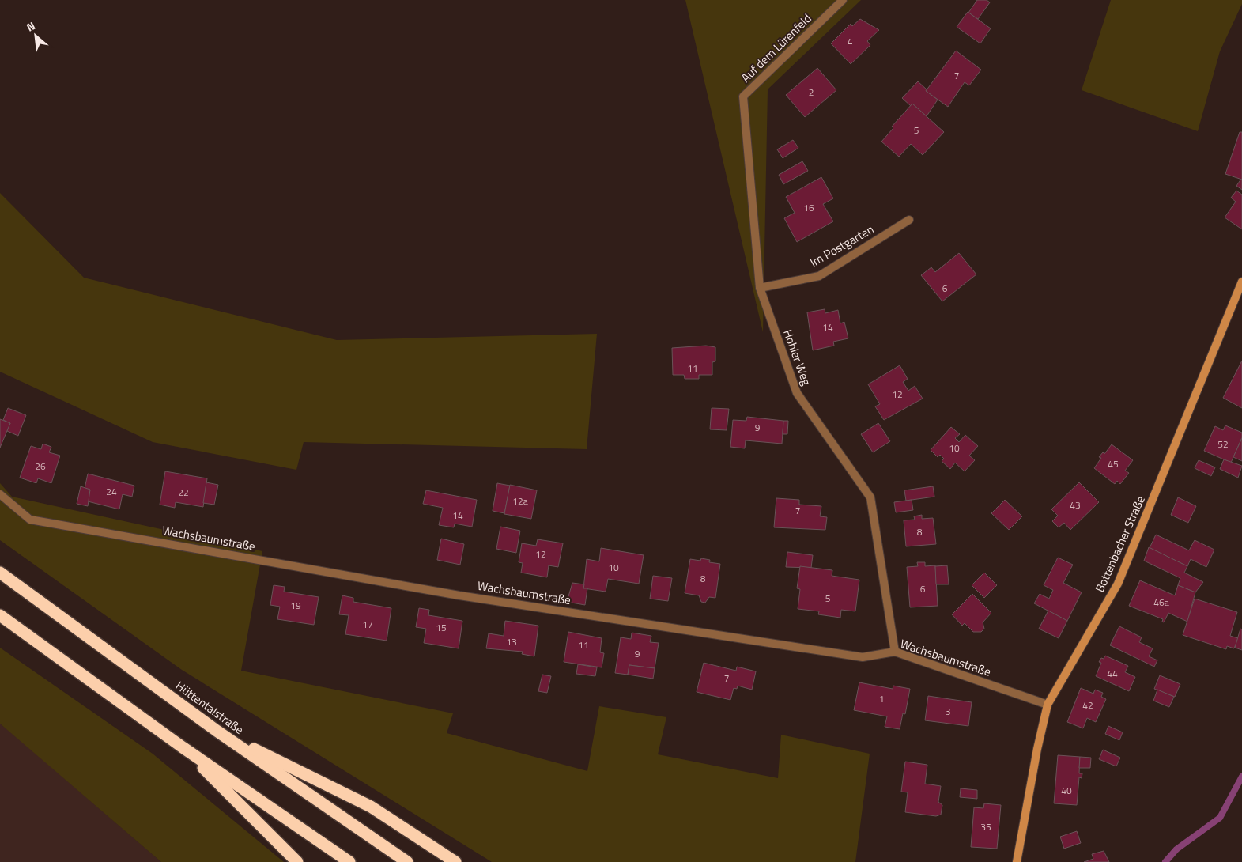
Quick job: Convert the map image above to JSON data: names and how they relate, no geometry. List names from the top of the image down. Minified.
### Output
{"streets":{"highway":["Hüttentalstraße"],"street":["Auf dem Lürenfeld","Im Postgarten","Hohler Weg","Wachsbaumstraße","Bottenbacher Straße"]},"crossings":[["Auf dem Lürenfeld","Hohler Weg"],["Im Postgarten","Hohler Weg"],["Hohler Weg","Wachsbaumstraße"],["Wachsbaumstraße","Bottenbacher Straße"]],"house_numbers":["4","7","2","5","16","6","14","11","12","9","52","10","45","26","24","22","12a","43","7","14","8","12","10","8","6","5","46a","19","17","15","13","11","9","44","7","1","42","3","40","35"],"north":"top left"}
